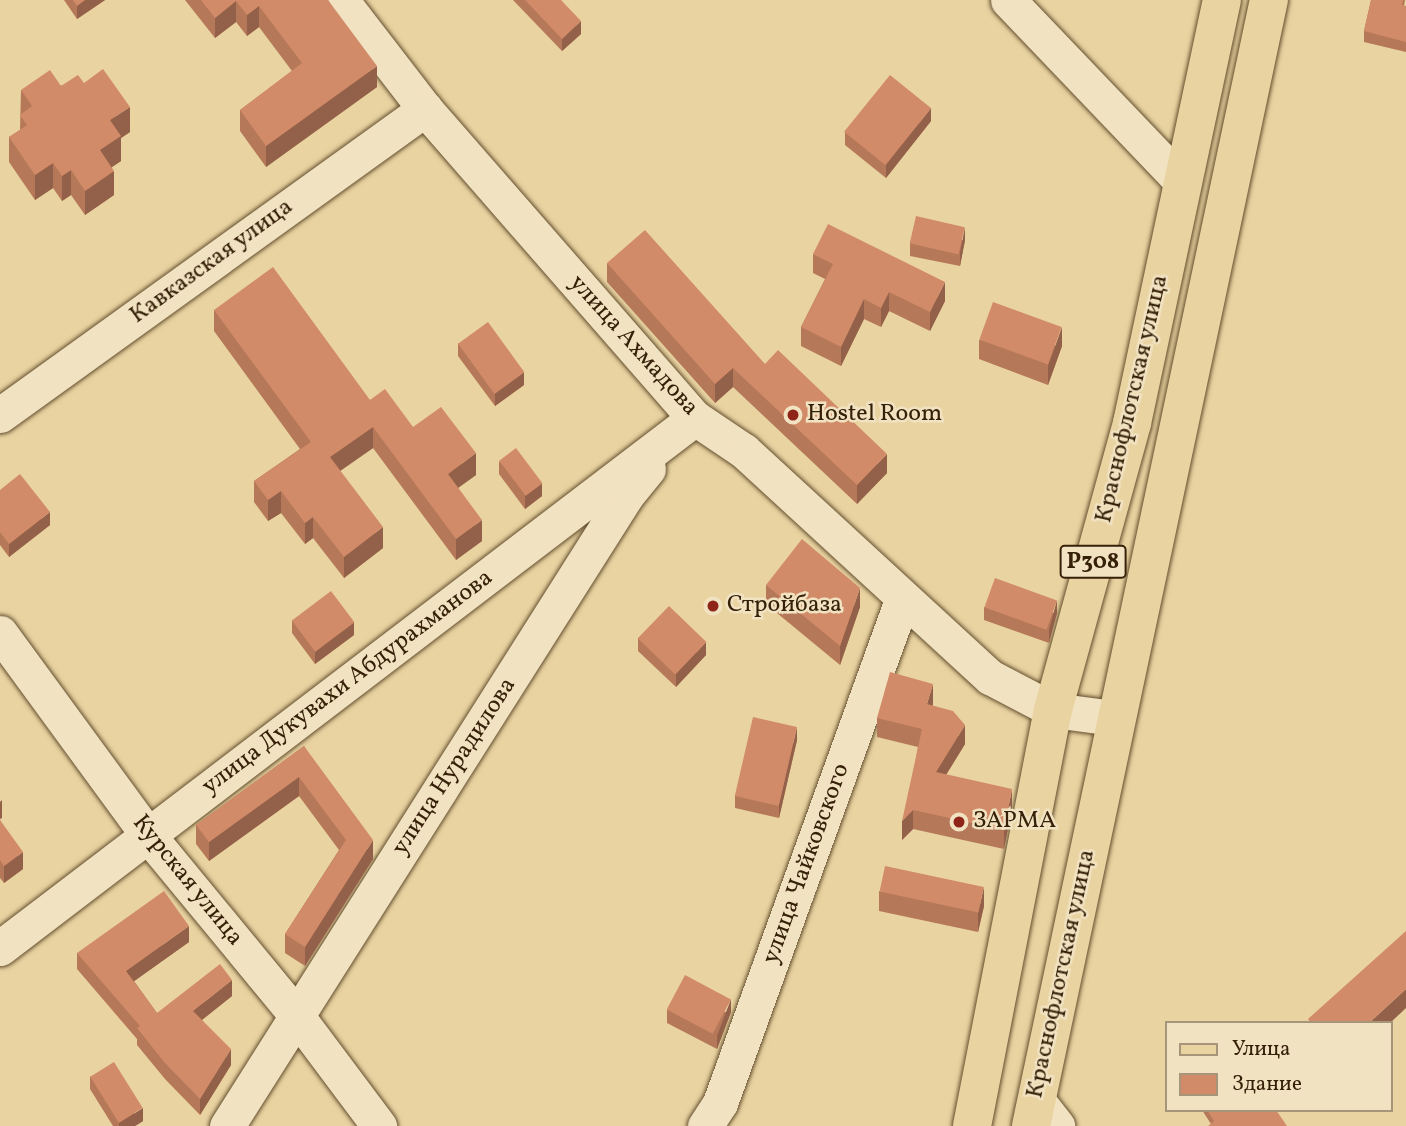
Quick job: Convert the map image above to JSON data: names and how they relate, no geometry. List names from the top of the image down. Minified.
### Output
{"streets":{"main road":["Краснофлотская улица","P308"],"street":["Кавказская улица","улица Ахмадова","улица Дукувахи Абдурахманова","улица Нурадилова","улица Чайковского","Курская улица"]},"crossings":[["Кавказская улица","улица Ахмадова"],["улица Ахмадова","Краснофлотская улица"],["улица Ахмадова","улица Дукувахи Абдурахманова"],["улица Ахмадова","улица Нурадилова"],["улица Ахмадова","улица Чайковского"],["улица Дукувахи Абдурахманова","улица Нурадилова"],["улица Дукувахи Абдурахманова","Курская улица"],["улица Нурадилова","Курская улица"]],"places":["Hostel Room","Стройбаза","ЗАРМА"],"legend":["Улица","Здание"]}
